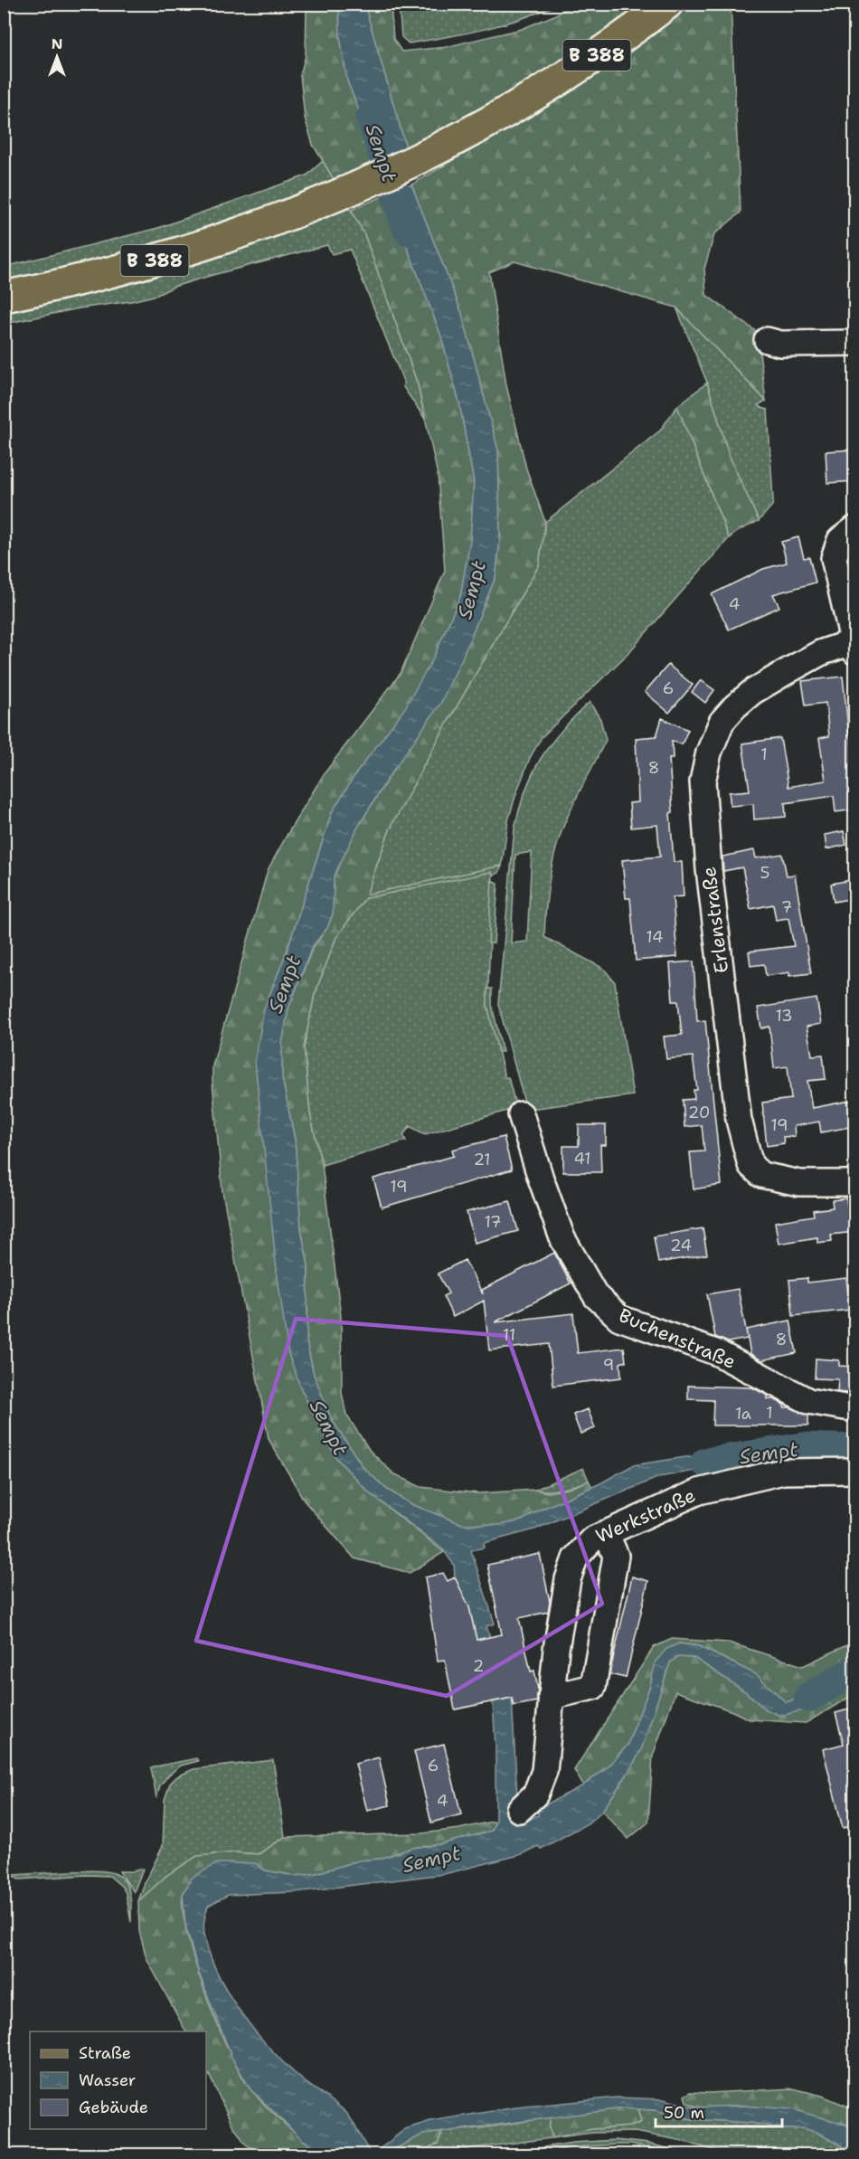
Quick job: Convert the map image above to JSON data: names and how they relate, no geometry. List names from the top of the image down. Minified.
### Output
{"streets":{"main road":["B 388"],"street":["Erlenstraße","Buchenstraße","Werkstraße"]},"water":["Sempt"],"house_numbers":["4","6","1","8","5","7","14","13","20","19","41","21","19","17","24","11","8","9","1","1a","2","6","4"],"legend":["Straße","Wasser","Gebäude"],"scale_bar":"50 m","north":"top"}
